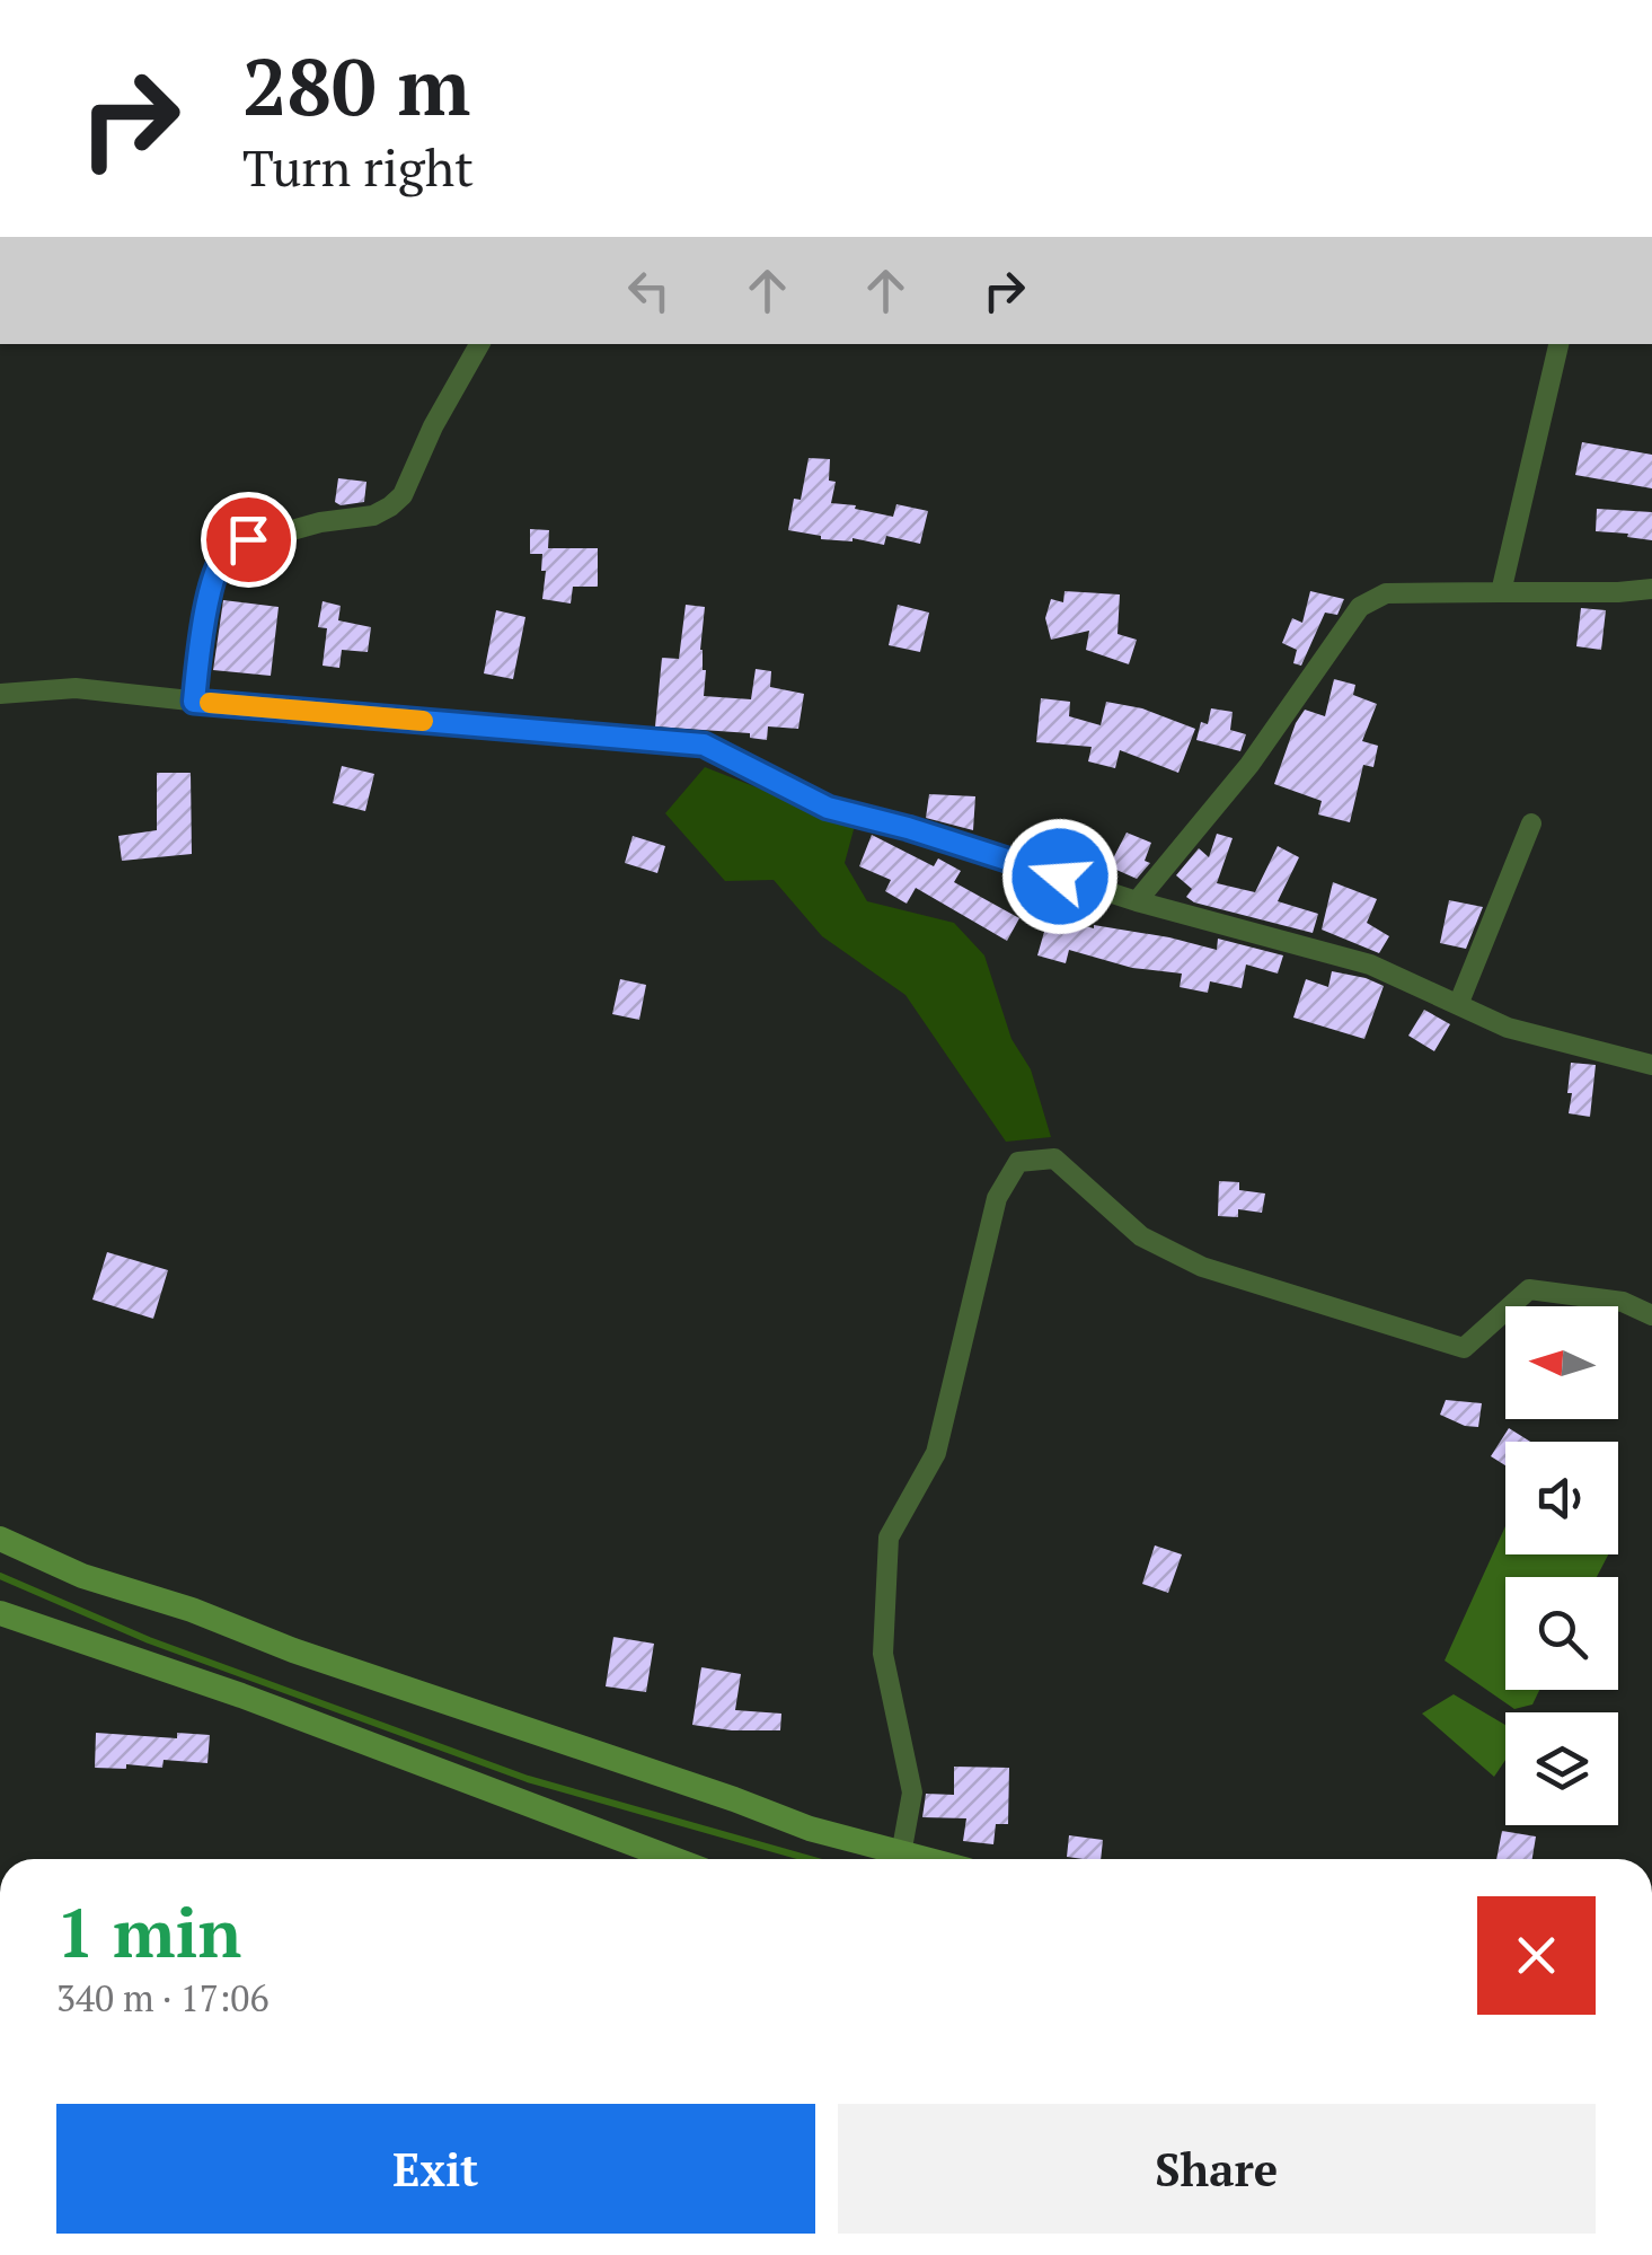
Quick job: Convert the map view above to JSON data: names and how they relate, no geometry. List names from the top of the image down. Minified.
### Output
{"north":"left","page":{"turn":["280 m","Turn right"],"heading":["1 min","340 m · 17:06"],"buttons":["Exit","Share"]}}
